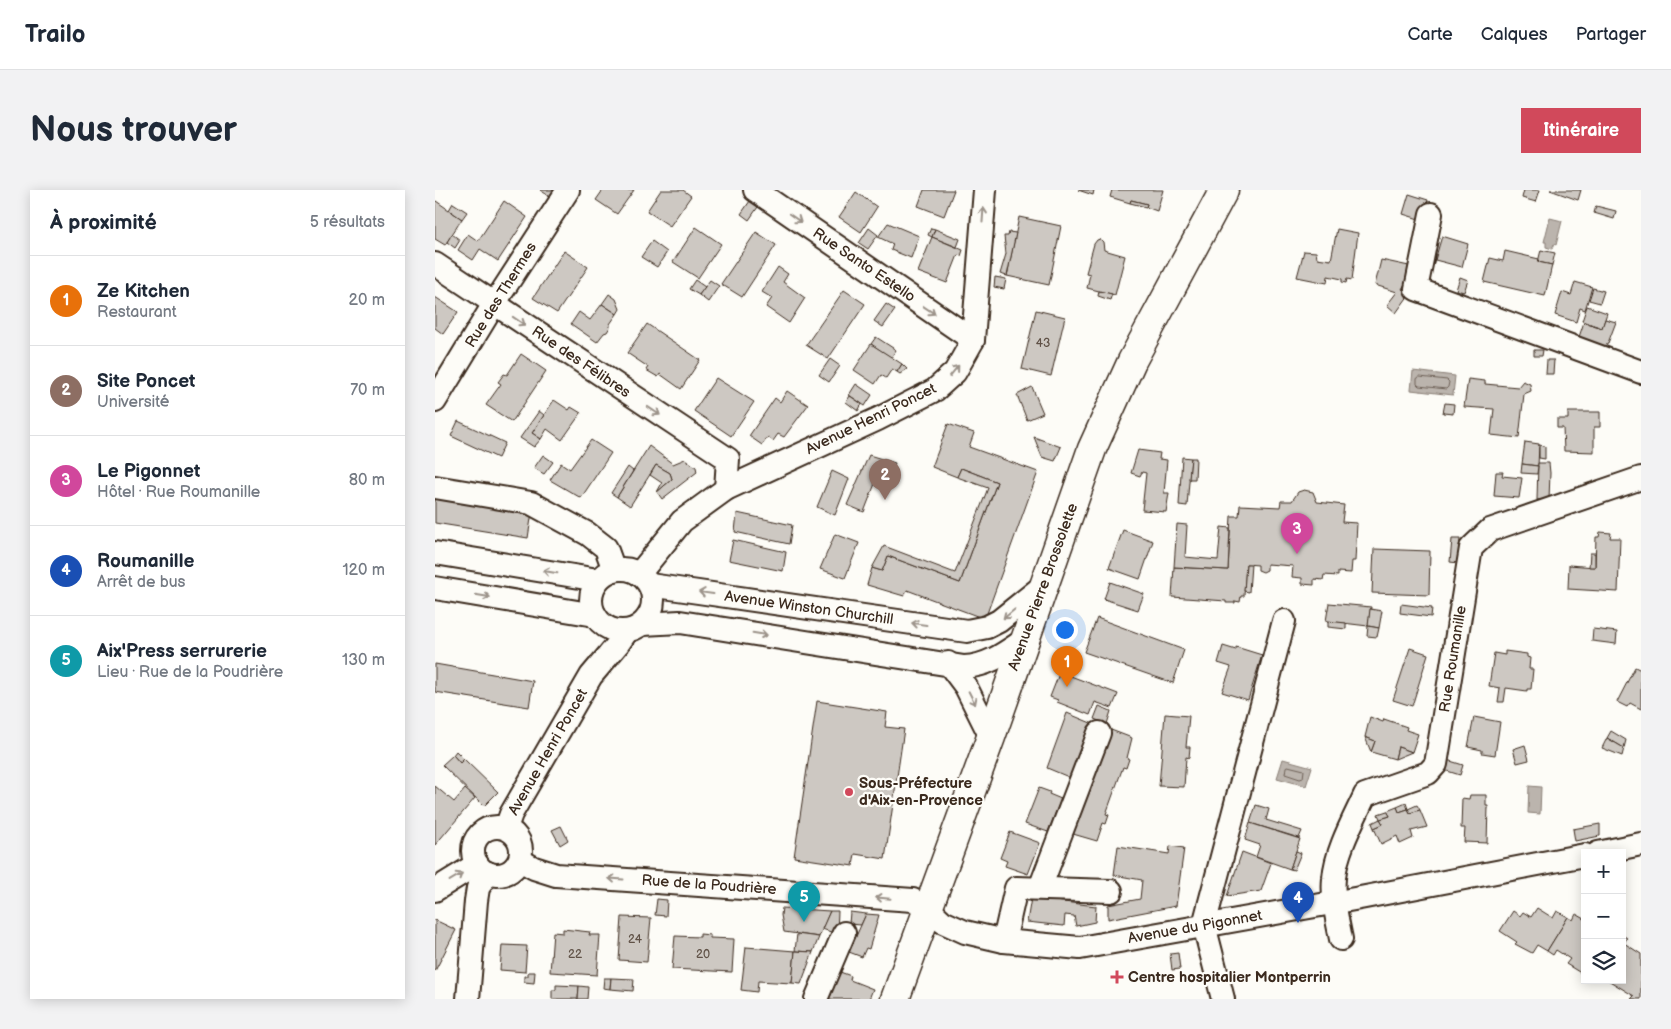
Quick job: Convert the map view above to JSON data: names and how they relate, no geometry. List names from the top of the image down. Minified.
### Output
{"streets":{"main road":["Avenue Pierre Brossolette"],"street":["Rue Santo Estello","Rue des Thermes","Rue des Félibres","Avenue Henri Poncet","Avenue Winston Churchill","Rue Roumanille","Rue de la Poudrière","Avenue du Pigonnet"]},"crossings":[["Rue Santo Estello","Avenue Henri Poncet"],["Rue des Thermes","Rue des Félibres"],["Rue des Félibres","Avenue Henri Poncet"],["Avenue Henri Poncet","Avenue Winston Churchill"],["Avenue Henri Poncet","Rue de la Poudrière"],["Avenue Pierre Brossolette","Avenue Winston Churchill"],["Avenue Pierre Brossolette","Rue de la Poudrière"],["Avenue Pierre Brossolette","Avenue du Pigonnet"],["Rue Roumanille","Avenue du Pigonnet"],["Rue de la Poudrière","Avenue du Pigonnet"]],"one_way":["Rue Santo Estello","Rue des Félibres","Avenue Henri Poncet","Rue de la Poudrière"],"places":{"other":["Sous-Préfecture d'Aix-en-Provence"],"health":["Centre hospitalier Montperrin"]},"house_numbers":["43","24","22","20"],"page":{"header":"Trailo","nav":["Carte","Calques","Partager"],"buttons":"Itinéraire","title":"Nous trouver","heading":["À proximité","5 résultats"],"list":[{"mark":"1","name":"Ze Kitchen","note":"Restaurant","value":"20 m"},{"mark":"2","name":"Site Poncet","note":"Université","value":"70 m"},{"mark":"3","name":"Le Pigonnet","note":"Hôtel · Rue Roumanille","value":"80 m"},{"mark":"4","name":"Roumanille","note":"Arrêt de bus","value":"120 m"},{"mark":"5","name":"Aix'Press serrurerie","note":"Lieu · Rue de la Poudrière","value":"130 m"}],"pins":["2","3","1","5","4"],"map_buttons":["+","−"]}}
